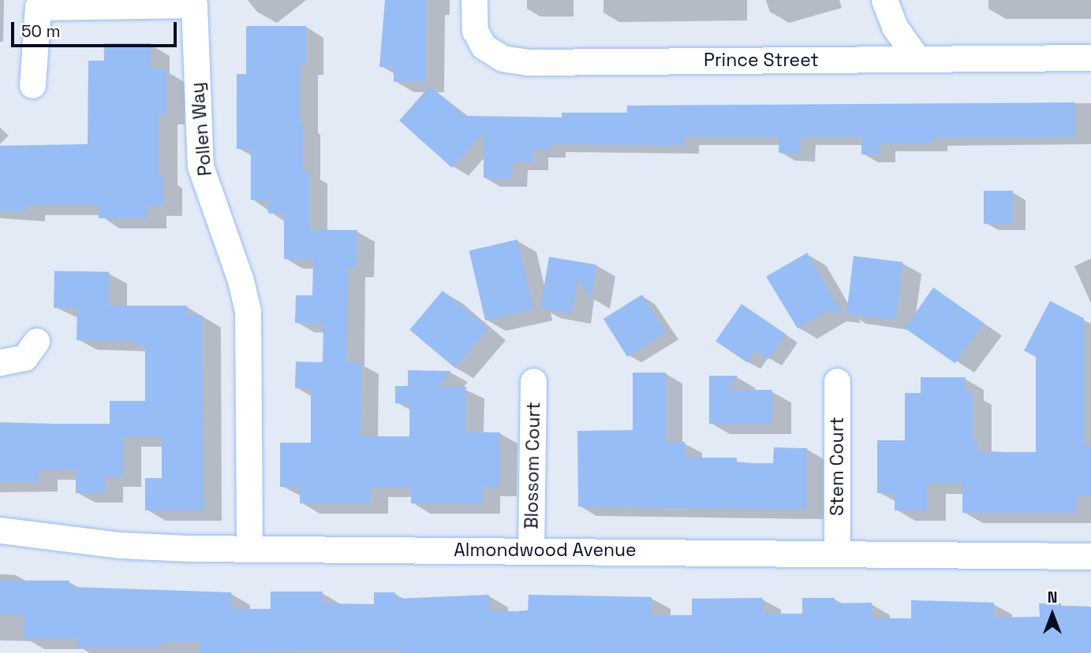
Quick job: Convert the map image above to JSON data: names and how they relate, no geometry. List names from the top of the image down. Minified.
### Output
{"streets":{"street":["Prince Street","Pollen Way","Blossom Court","Stem Court","Almondwood Avenue"]},"crossings":[["Pollen Way","Almondwood Avenue"],["Blossom Court","Almondwood Avenue"],["Stem Court","Almondwood Avenue"]],"scale_bar":"50 m","north":"top"}
